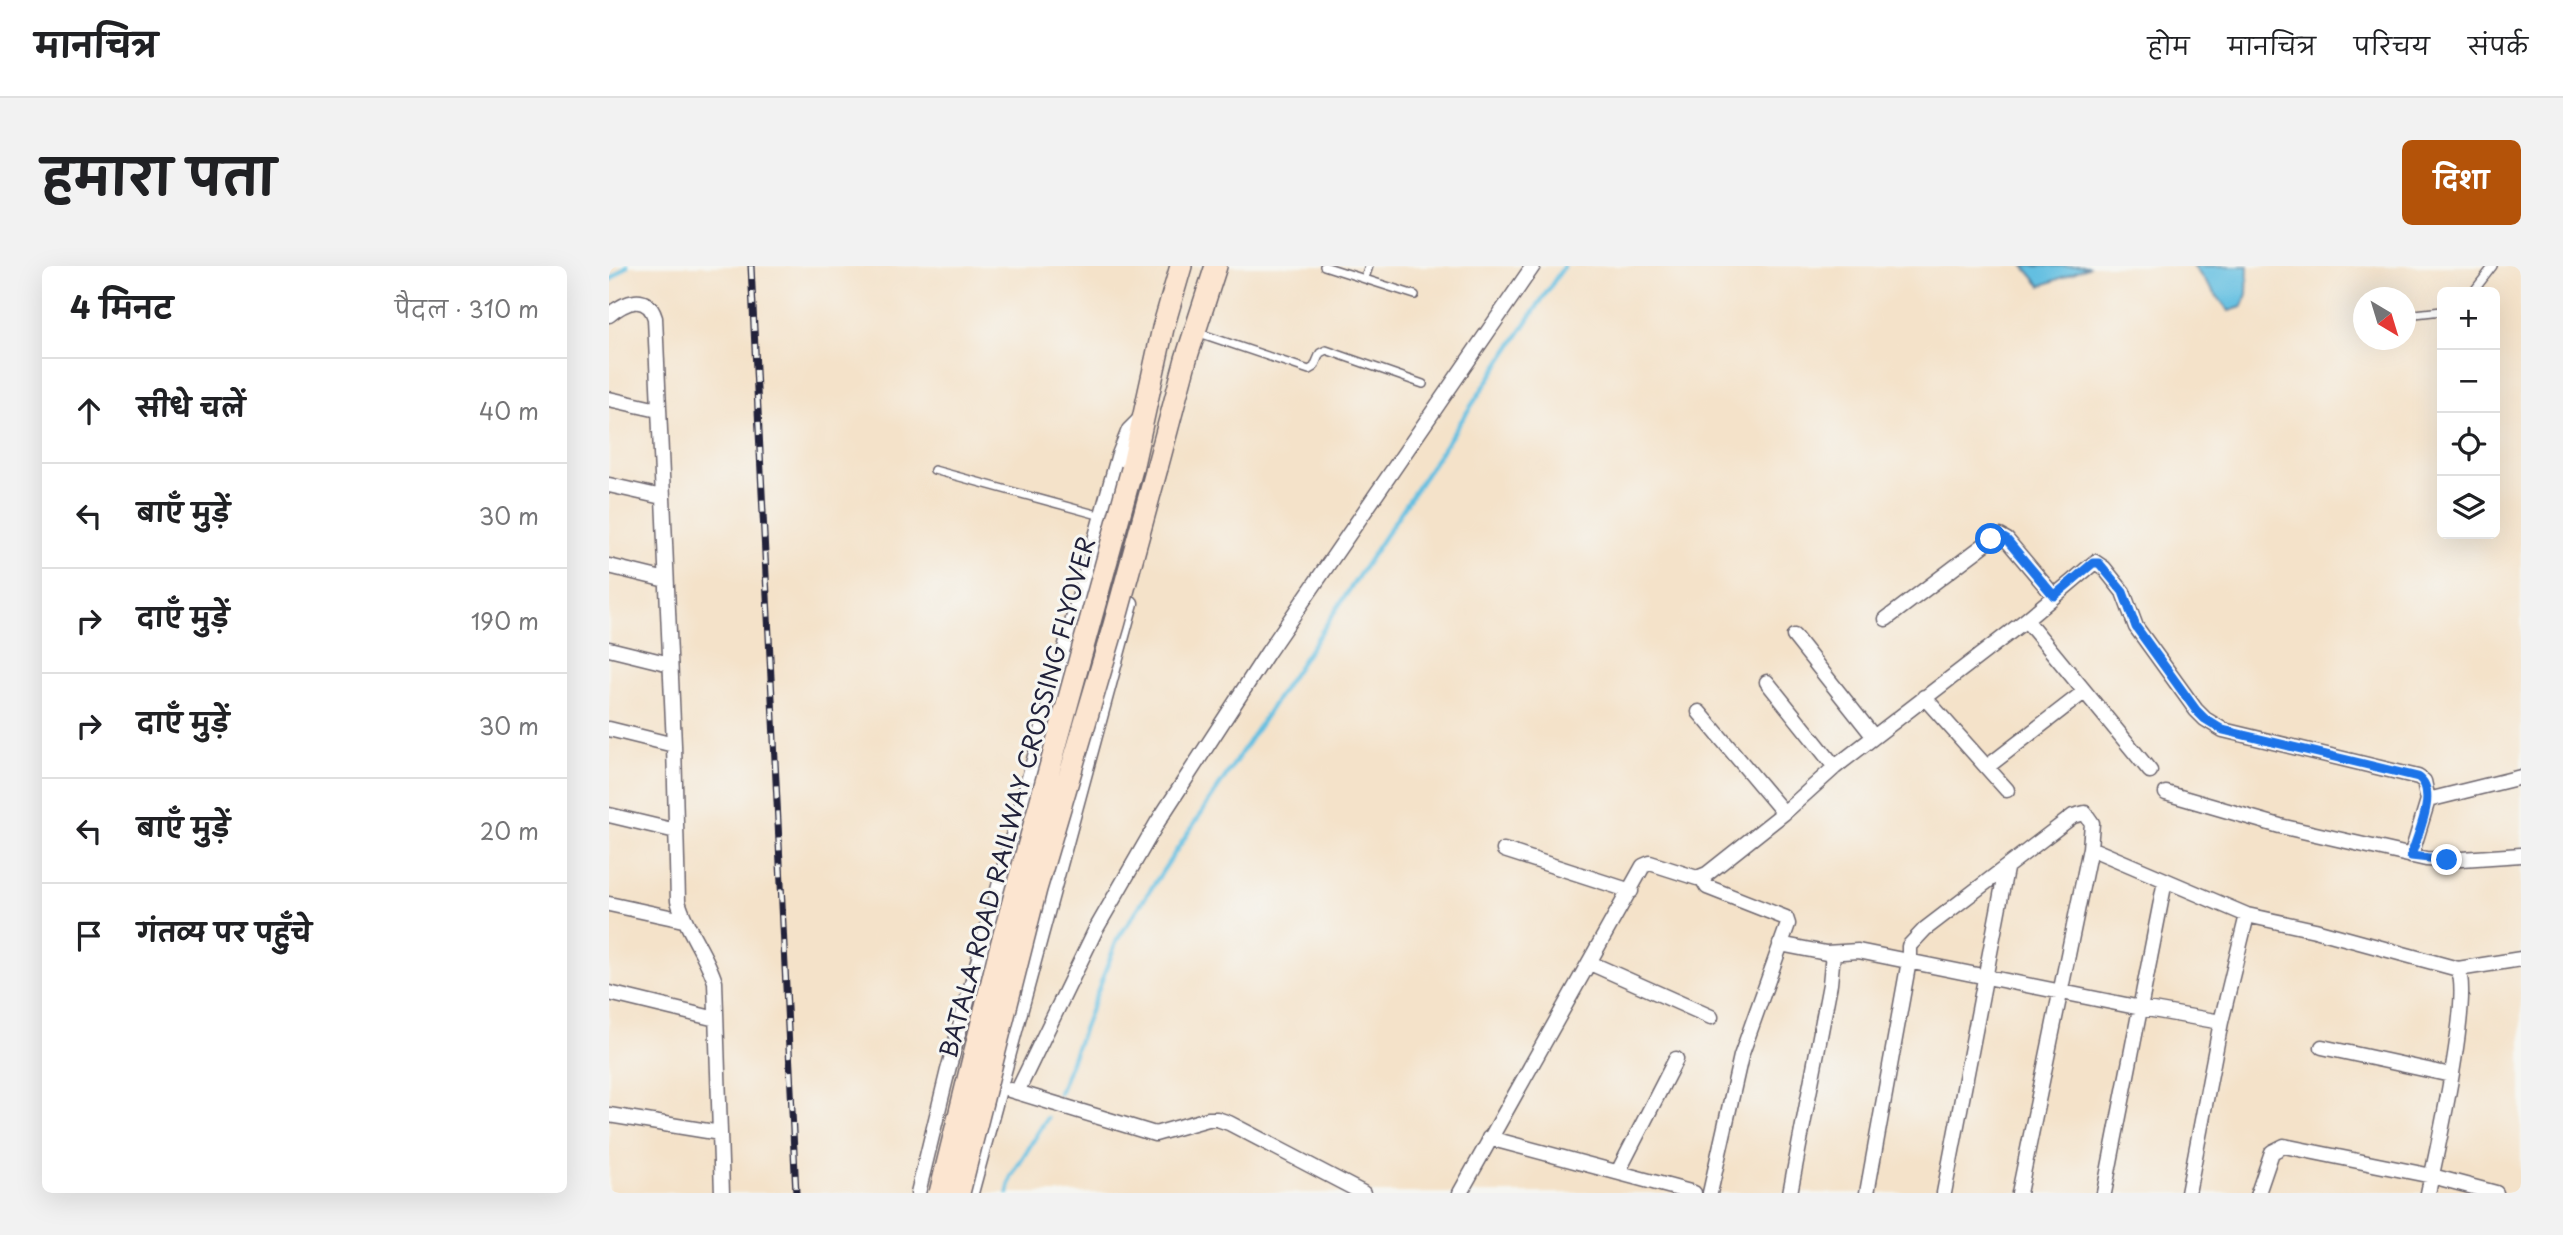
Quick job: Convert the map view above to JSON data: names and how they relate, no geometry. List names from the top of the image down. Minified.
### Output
{"streets":{"main road":["BATALA ROAD RAILWAY CROSSING FLYOVER"]},"north":"bottom right","page":{"header":"मानचित्र","nav":["होम","मानचित्र","परिचय","संपर्क"],"title":"हमारा पता","buttons":"दिशा","heading":["4 मिनट","पैदल · 310 m"],"map_buttons":["+","−"],"list":[["सीधे चलें","40 m"],["बाएँ मुड़ें","30 m"],["दाएँ मुड़ें","190 m"],["दाएँ मुड़ें","30 m"],["बाएँ मुड़ें","20 m"],"गंतव्य पर पहुँचे"]}}
